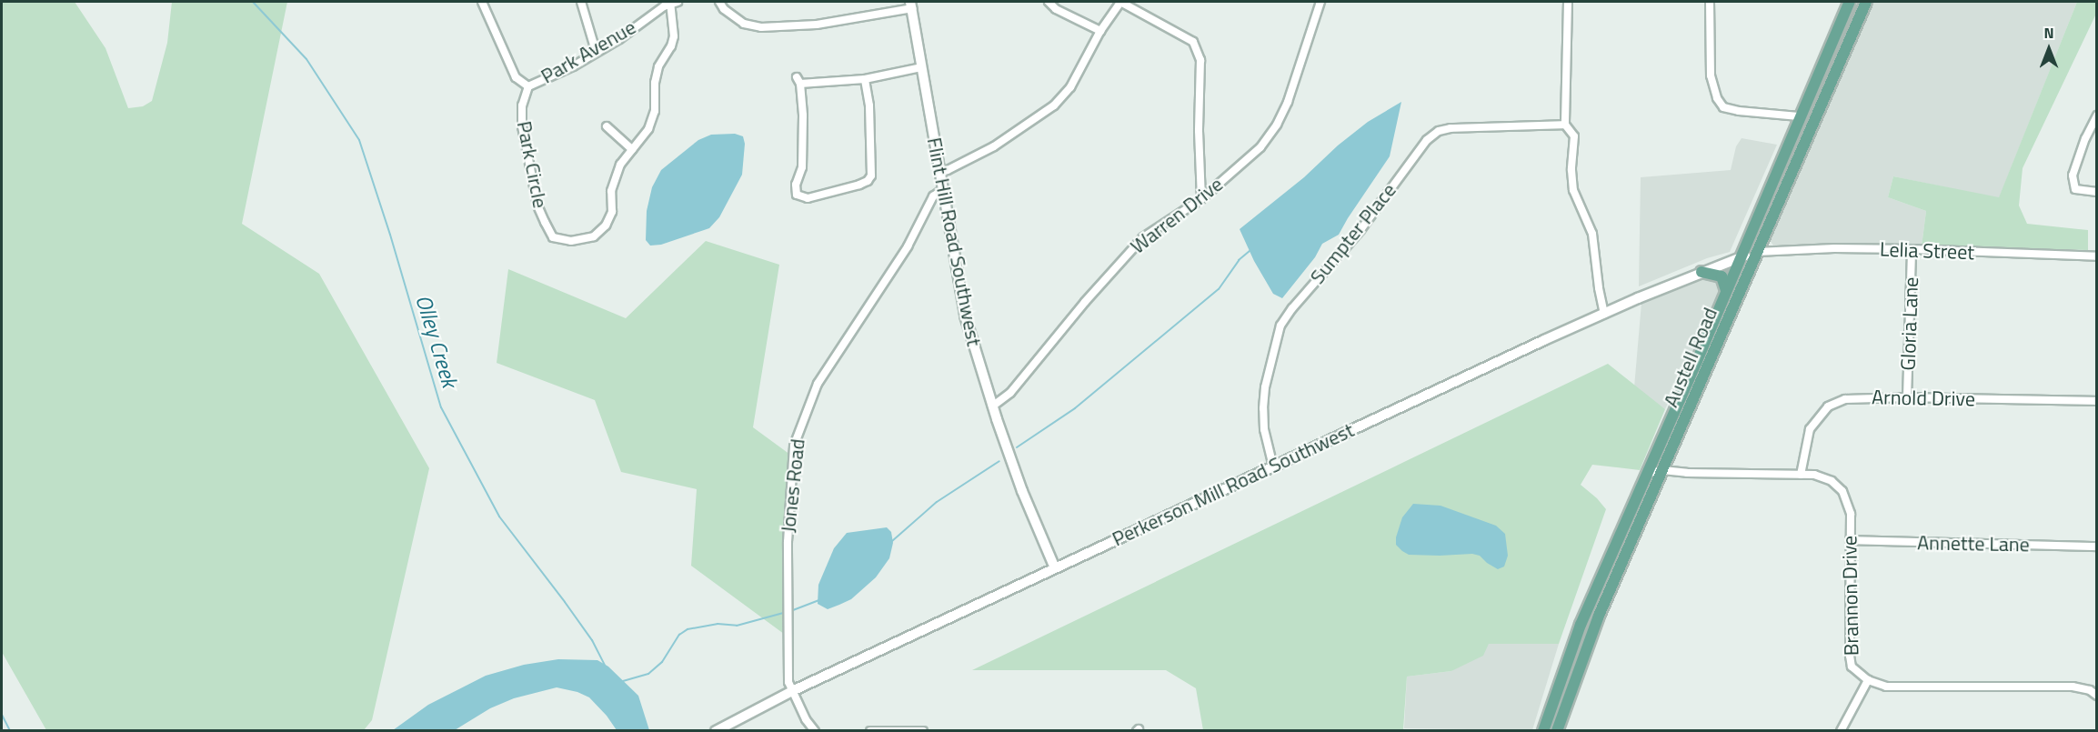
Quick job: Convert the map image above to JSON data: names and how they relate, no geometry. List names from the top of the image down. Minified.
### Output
{"streets":{"main road":["Austell Road"],"street":["Park Avenue","Park Circle","Warren Drive","Sumpter Place","Flint Hill Road Southwest","Lelia Street","Gloria Lane","Arnold Drive","Perkerson Mill Road Southwest","Jones Road","Annette Lane","Brannon Drive"]},"crossings":[["Park Avenue","Park Circle"],["Warren Drive","Flint Hill Road Southwest"],["Sumpter Place","Perkerson Mill Road Southwest"],["Flint Hill Road Southwest","Perkerson Mill Road Southwest"],["Flint Hill Road Southwest","Jones Road"],["Lelia Street","Gloria Lane"],["Lelia Street","Austell Road"],["Lelia Street","Perkerson Mill Road Southwest"],["Gloria Lane","Arnold Drive"],["Austell Road","Perkerson Mill Road Southwest"],["Austell Road","Brannon Drive"],["Arnold Drive","Brannon Drive"],["Perkerson Mill Road Southwest","Jones Road"],["Annette Lane","Brannon Drive"]],"water":["Olley Creek"],"north":"top"}
